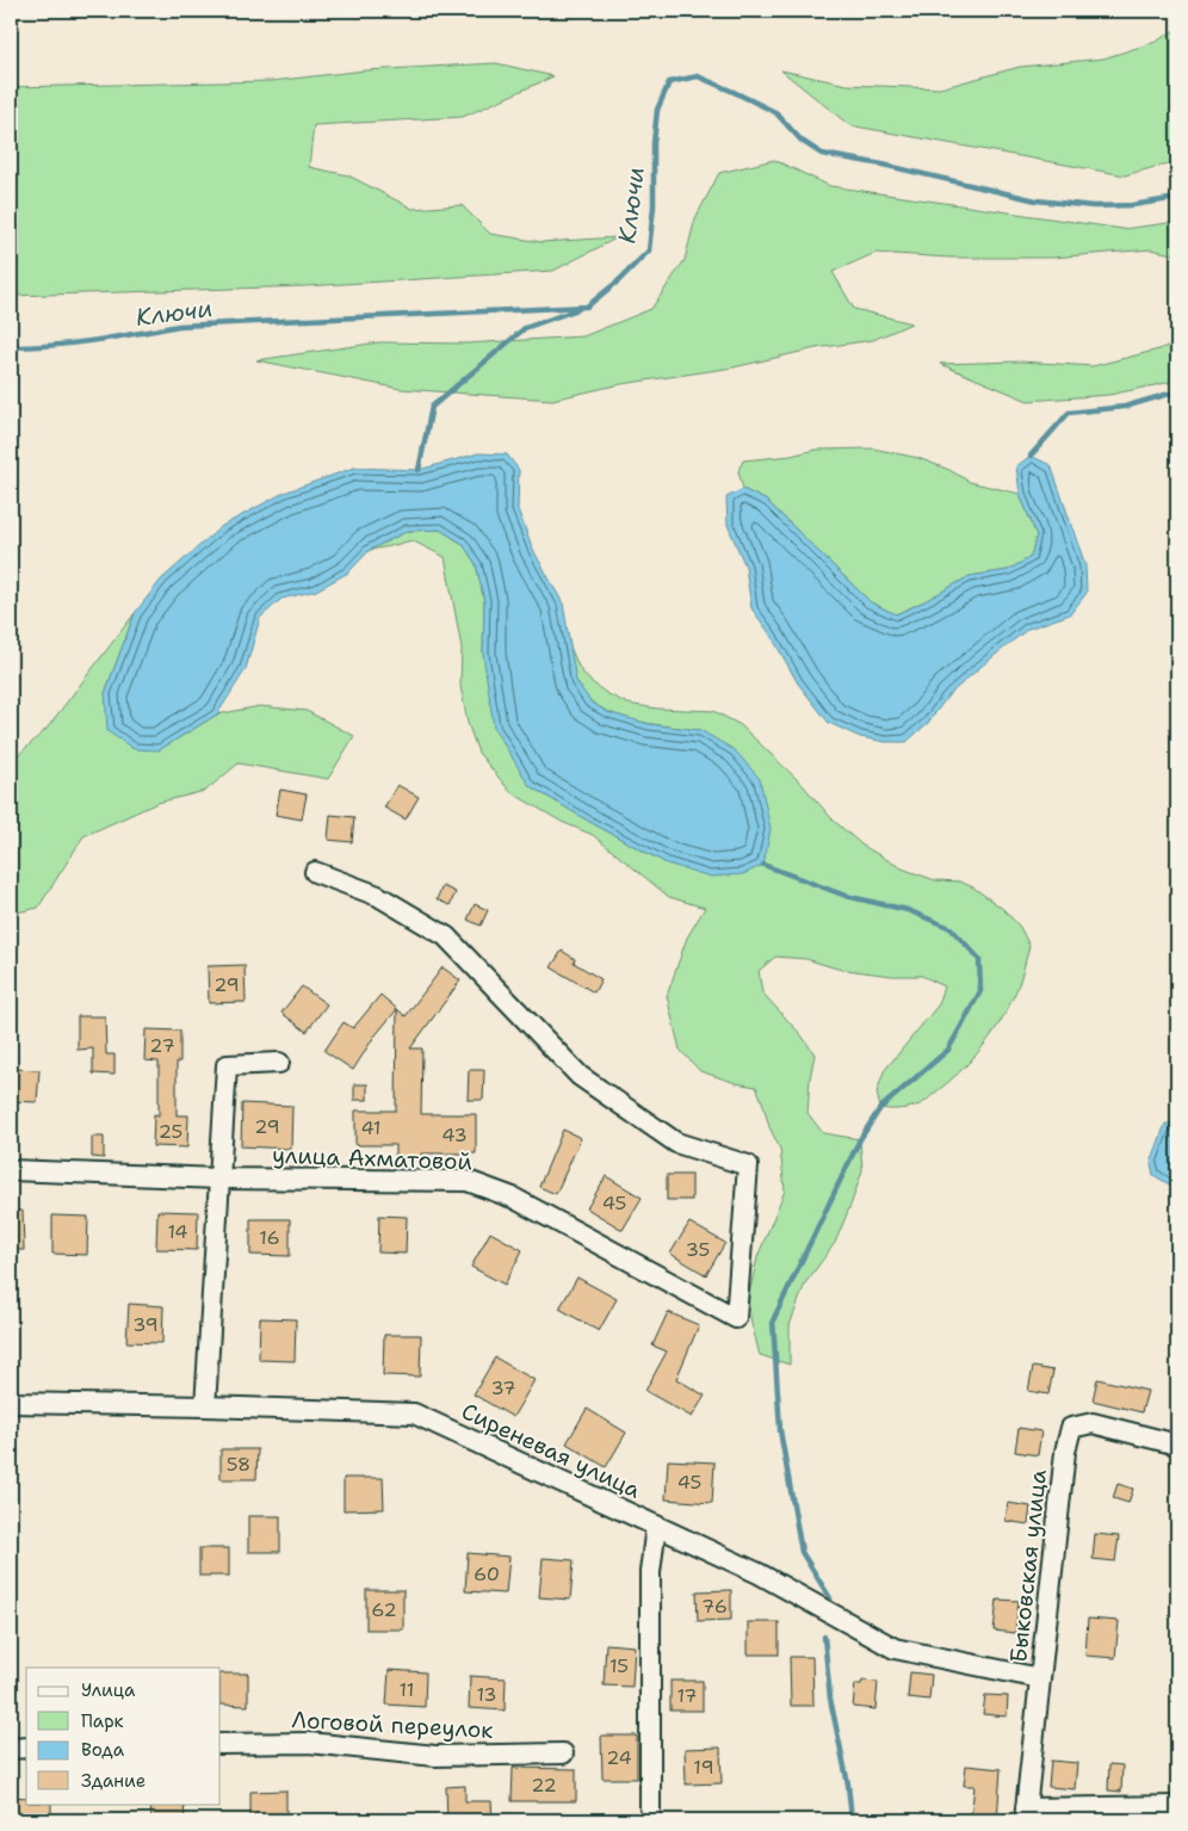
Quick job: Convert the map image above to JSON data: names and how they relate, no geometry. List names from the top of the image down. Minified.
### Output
{"streets":{"street":["улица Ахматовой","Сиреневая улица","Быковская улица","Логовой переулок"]},"crossings":[["Сиреневая улица","Быковская улица"]],"water":["Ключи"],"house_numbers":["29","27","29","41","25","43","45","14","16","35","39","37","58","45","60","76","62","15","11","13","17","24","19","22"],"legend":["Улица","Парк","Вода","Здание"]}
